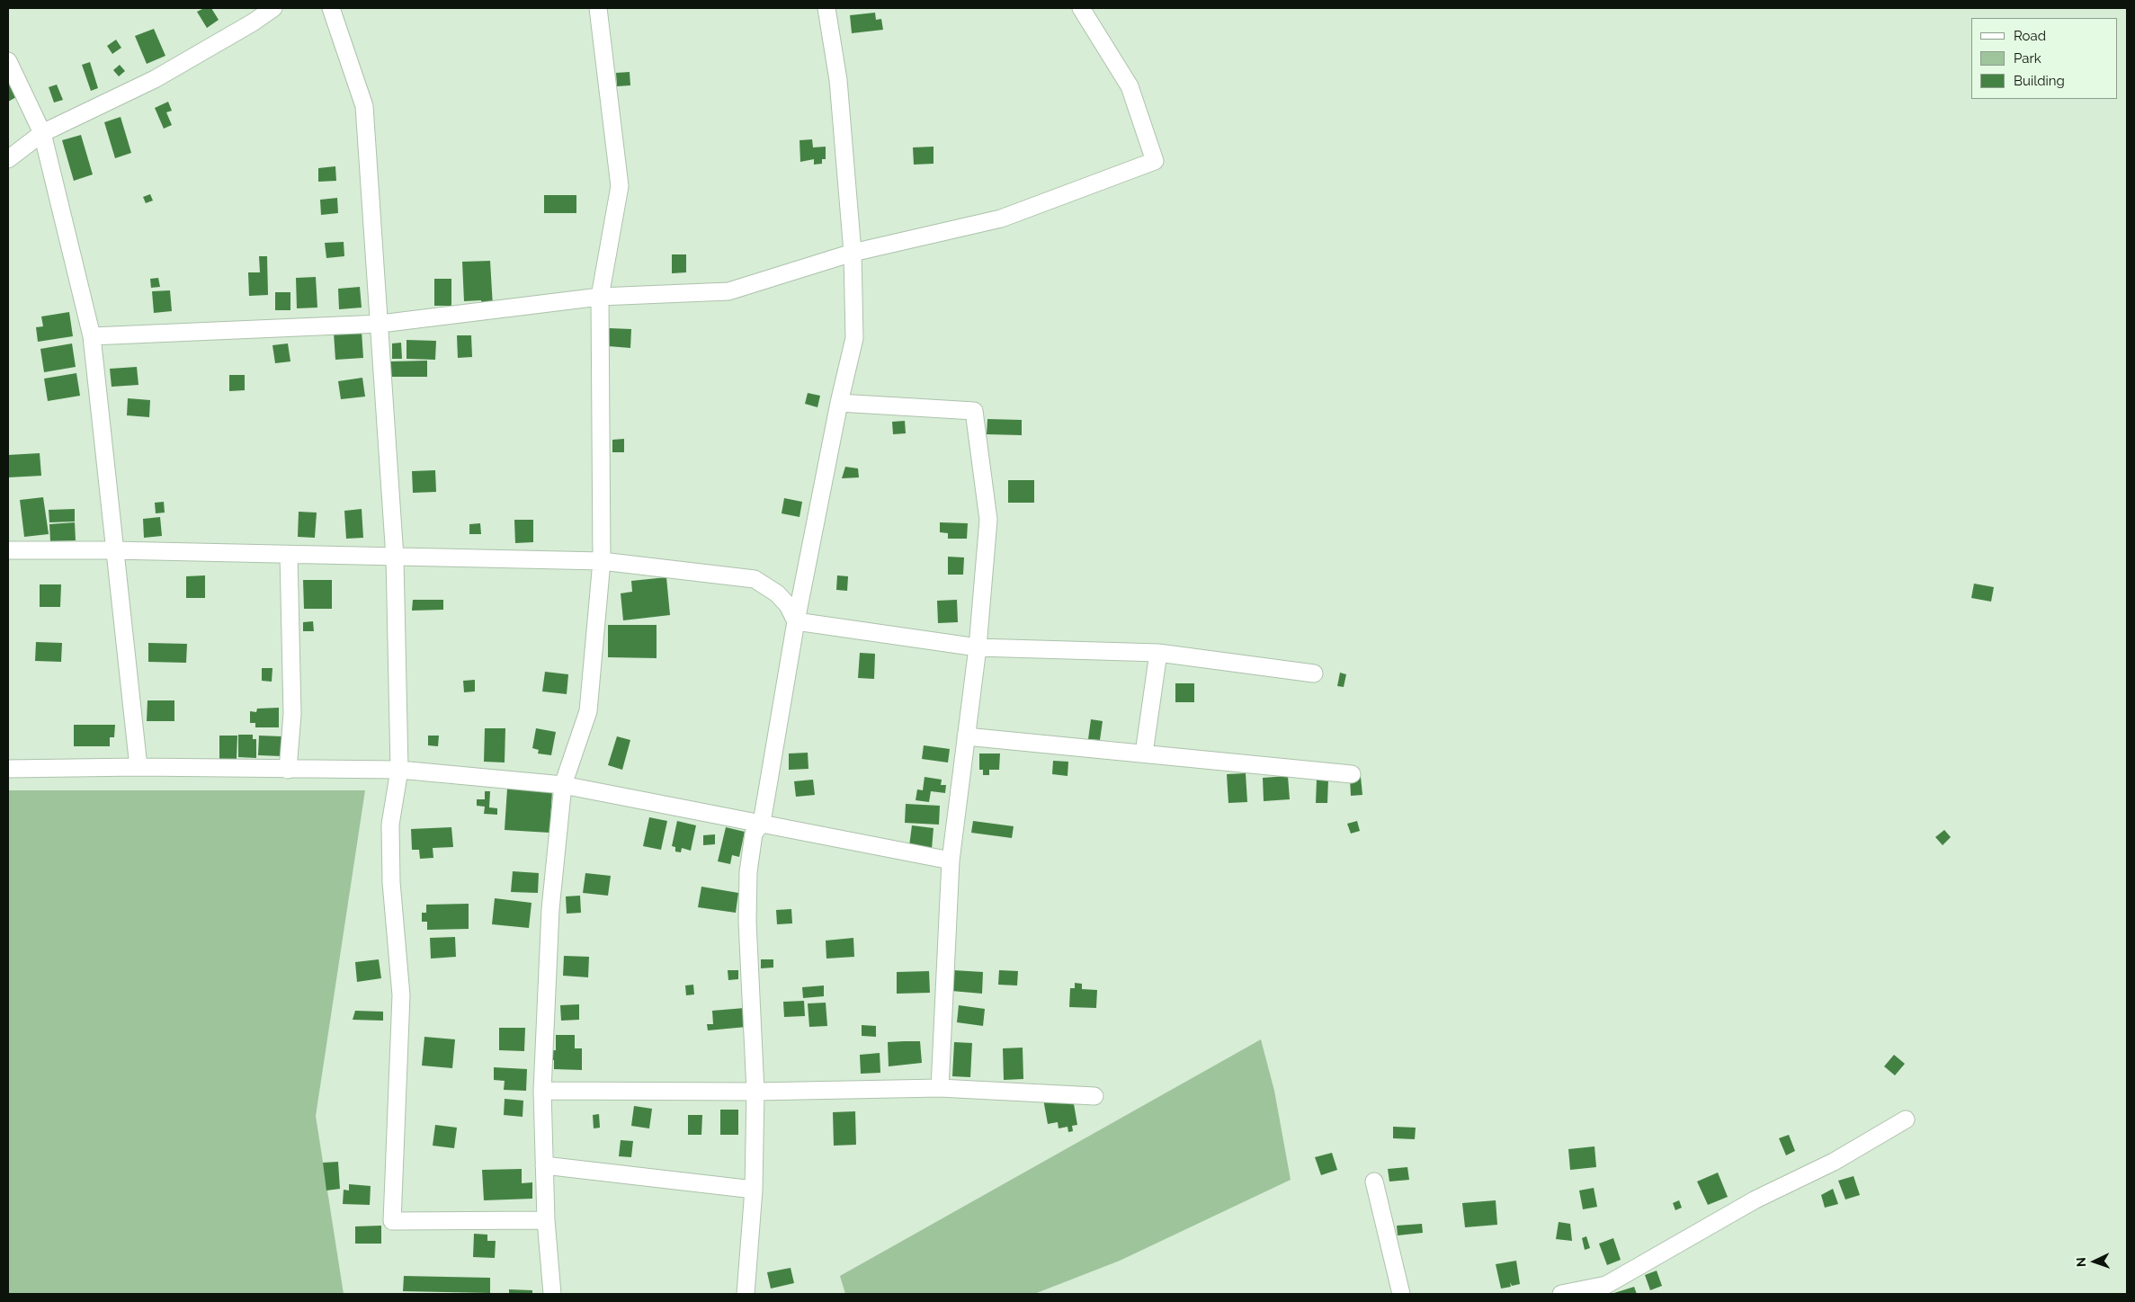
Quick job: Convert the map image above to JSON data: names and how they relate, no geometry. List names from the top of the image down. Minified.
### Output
{"legend":["Road","Park","Building"],"north":"left"}
